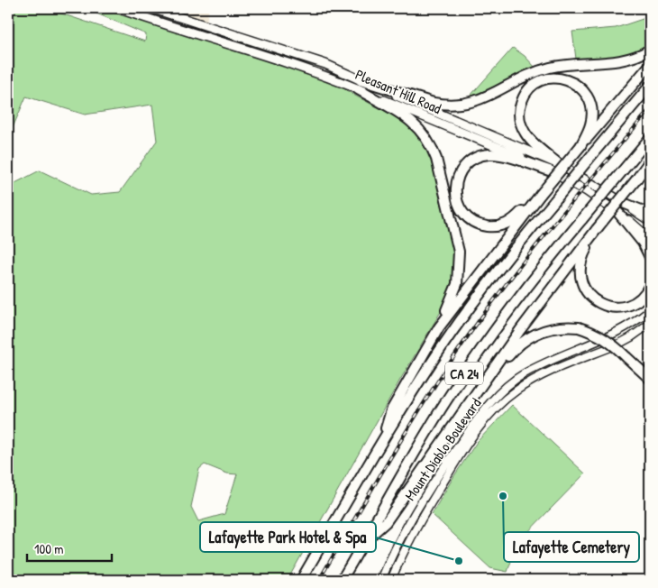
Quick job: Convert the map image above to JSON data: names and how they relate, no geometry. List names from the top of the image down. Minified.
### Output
{"streets":{"highway":["CA 24"],"main road":["Pleasant Hill Road","Mount Diablo Boulevard"]},"places":["Lafayette Cemetery","Lafayette Park Hotel & Spa"],"scale_bar":"100 m"}
